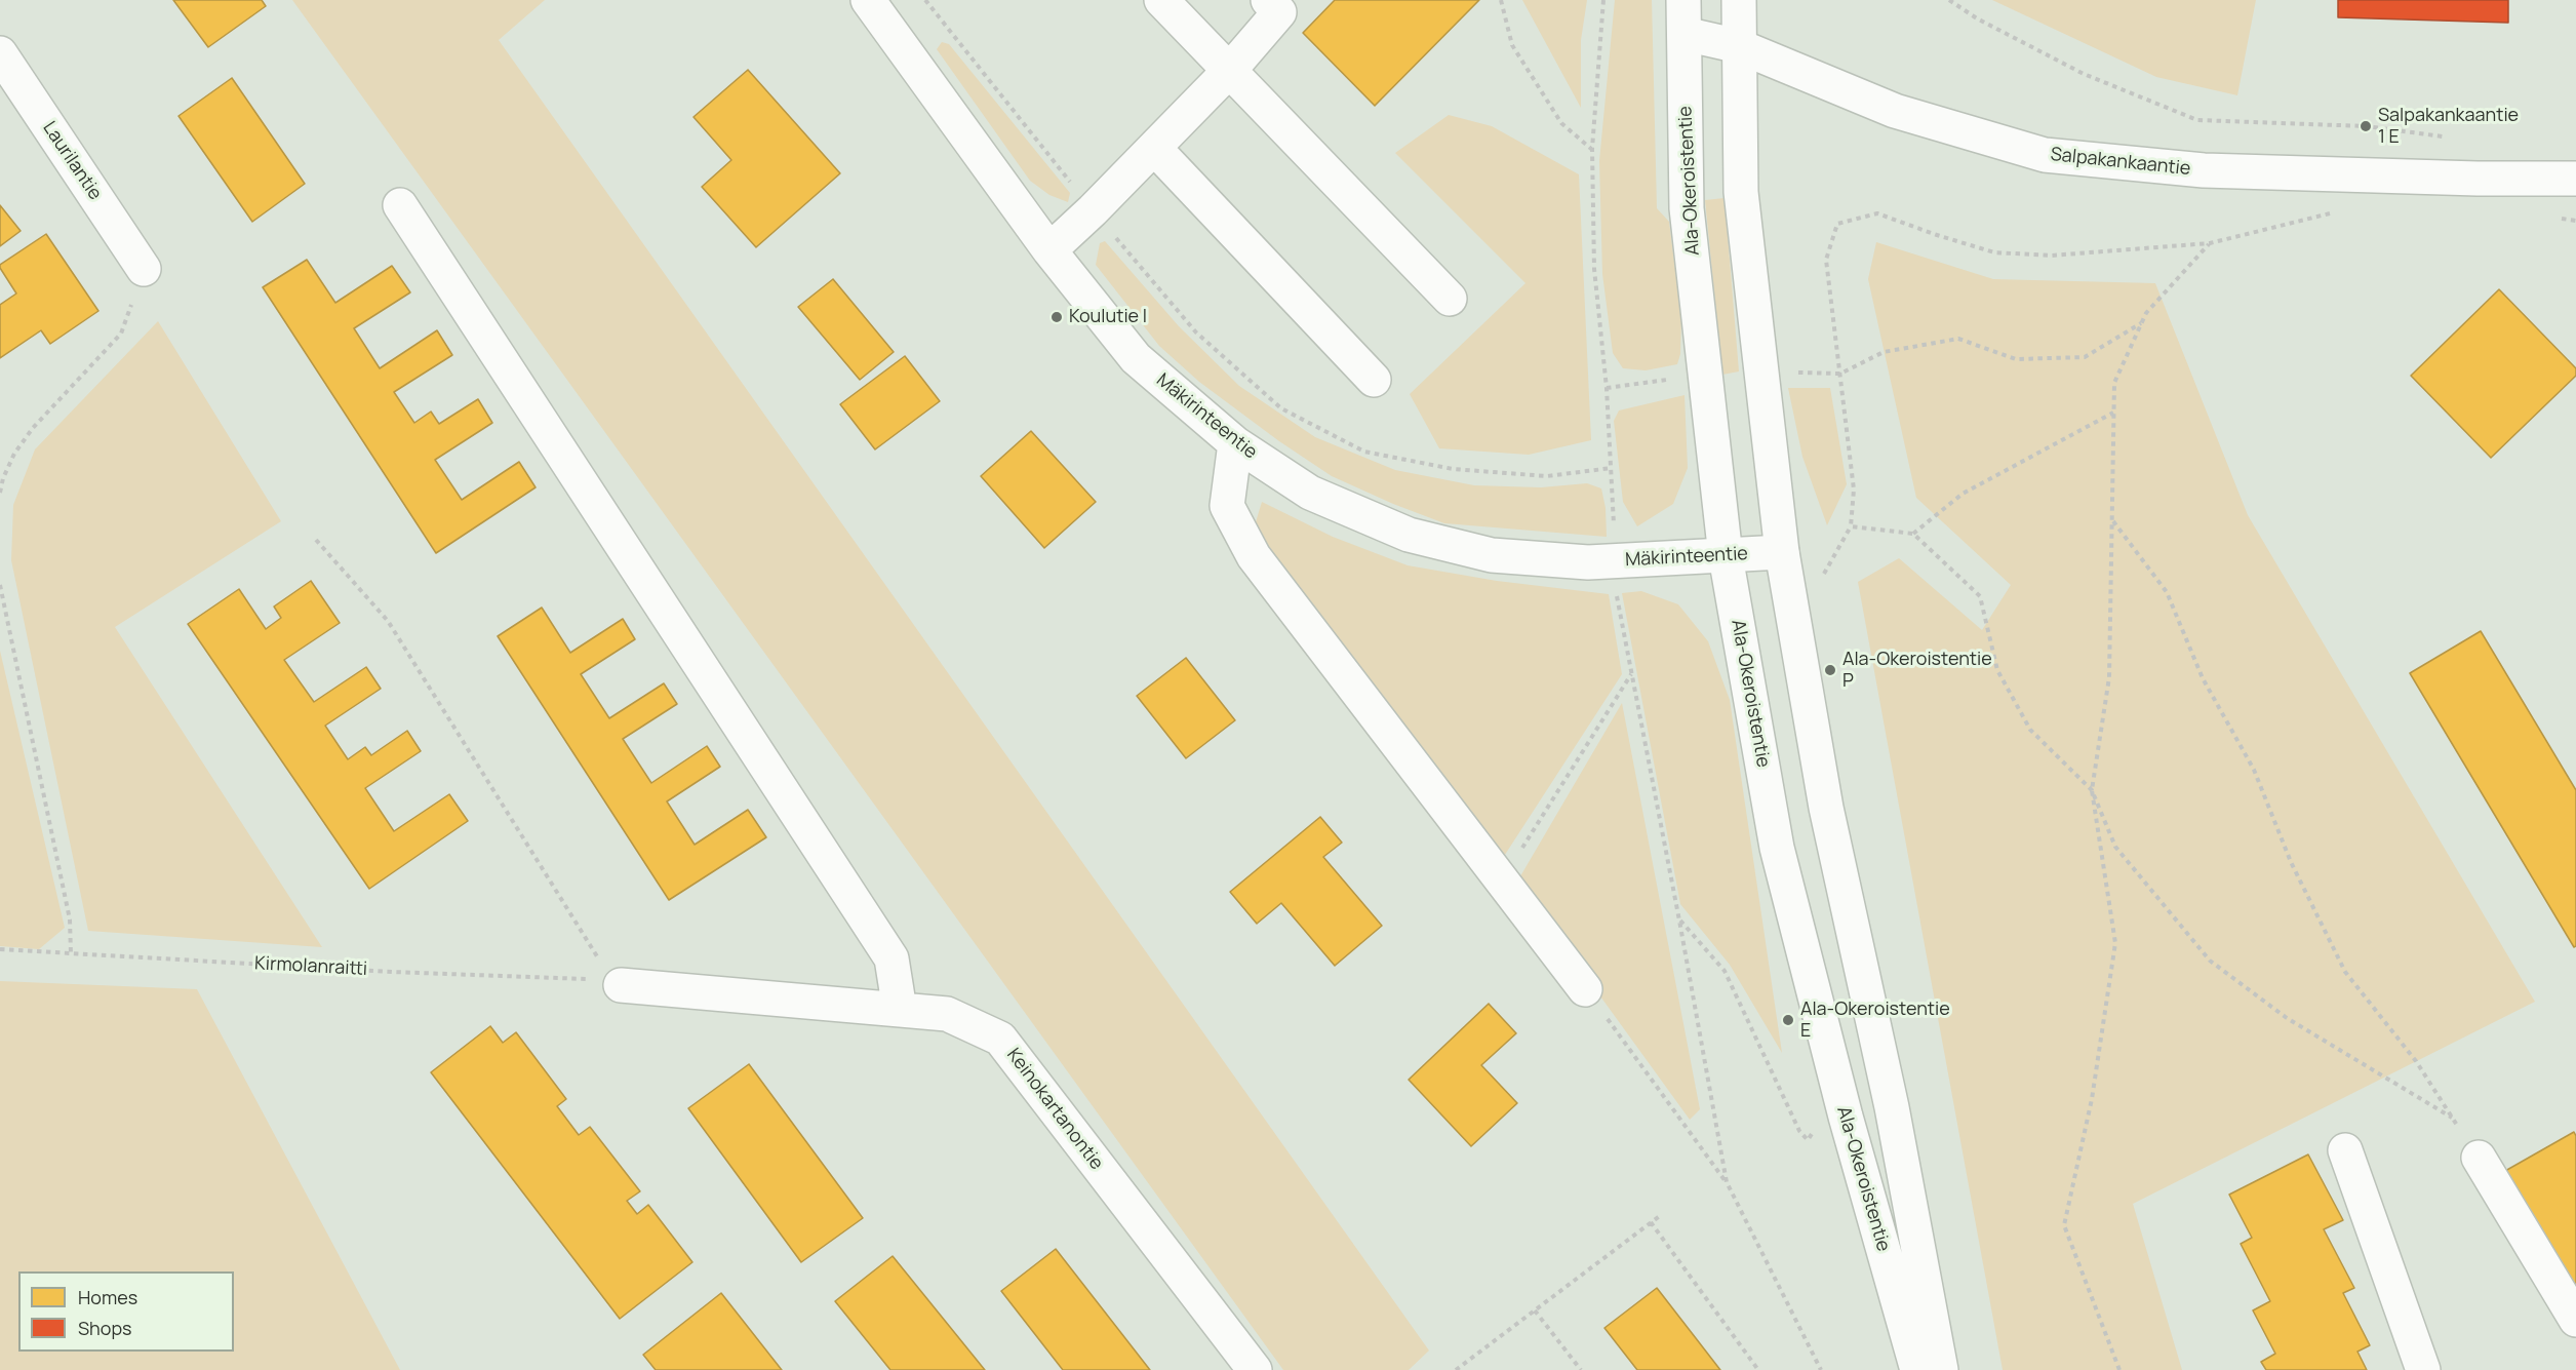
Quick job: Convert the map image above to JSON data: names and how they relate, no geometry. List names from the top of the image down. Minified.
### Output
{"streets":{"street":["Laurilantie","Salpakankaantie","Ala-Okeroistentie","Mäkirinteentie","Keinokartanontie"],"path":["Kirmolanraitti"]},"crossings":[["Salpakankaantie","Ala-Okeroistentie"],["Ala-Okeroistentie","Mäkirinteentie"],["Kirmolanraitti","Keinokartanontie"]],"places":["Salpakankaantie 1 E","Koulutie I","Ala-Okeroistentie P","Ala-Okeroistentie E"],"legend":["Homes","Shops"]}
